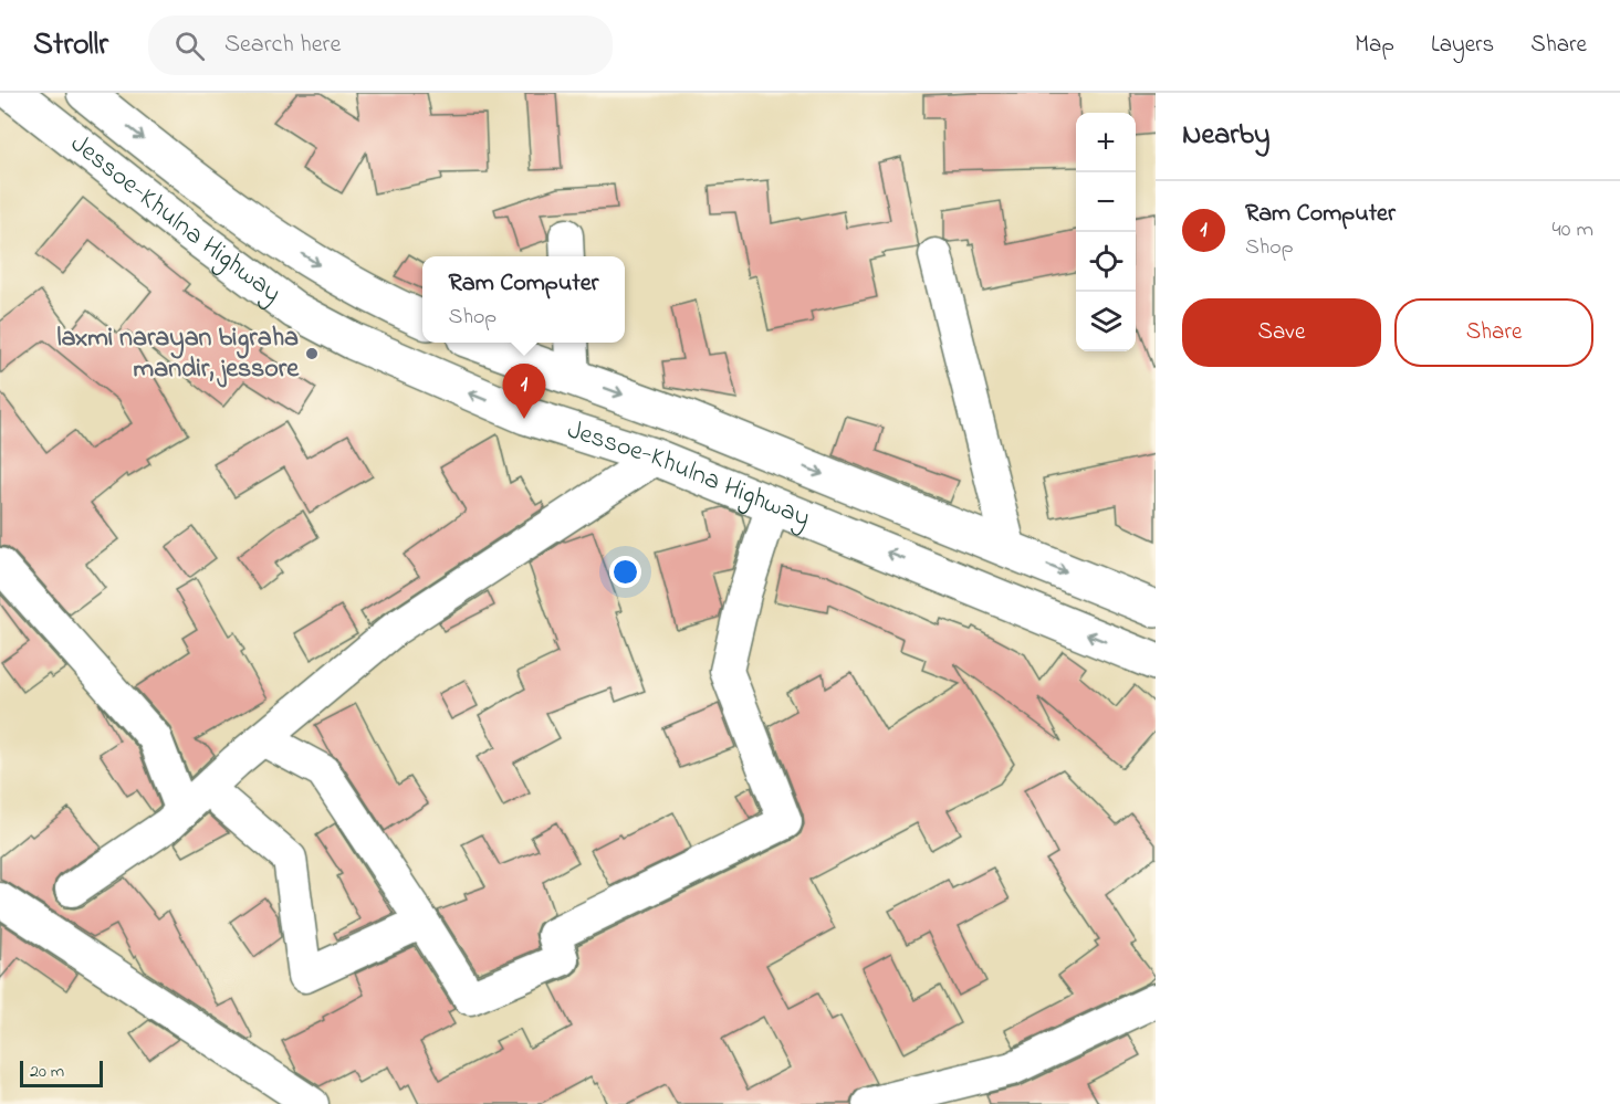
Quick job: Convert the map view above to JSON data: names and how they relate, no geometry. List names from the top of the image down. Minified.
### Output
{"streets":{"highway":["Jessoe-Khulna Highway"]},"places":["laxmi narayan bigraha mandir, jessore"],"scale_bar":"20 m","page":{"header":"Strollr","search":"Search here","nav":["Map","Layers","Share"],"heading":"Nearby","map_buttons":["+","−"],"list":[{"mark":"1","name":"Ram Computer","note":"Shop","value":"40 m"}],"popup":["Ram Computer","Shop"],"buttons":["Save","Share"],"pins":"1","scale":"20 m"}}
